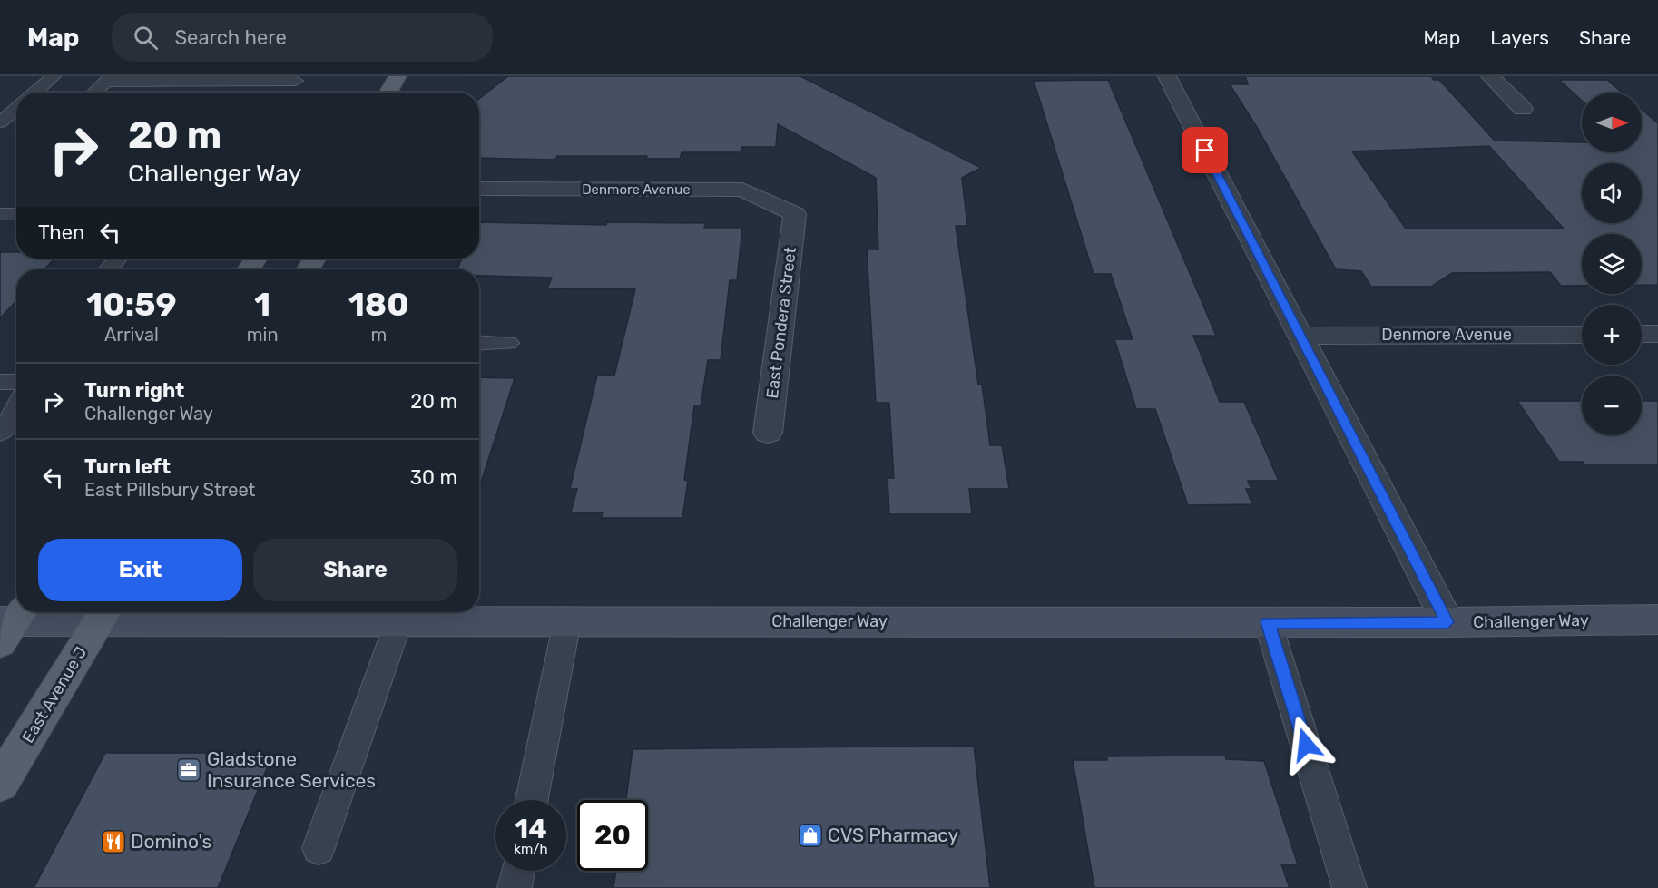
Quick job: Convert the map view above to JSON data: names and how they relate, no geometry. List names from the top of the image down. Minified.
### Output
{"streets":{"main road":["Challenger Way","East Avenue J"],"street":["Denmore Avenue","East Pondera Street"]},"crossings":[["Denmore Avenue","East Pondera Street"],["Challenger Way","East Avenue J"]],"places":{"office":["Gladstone Insurance Services"],"shop":["CVS Pharmacy"],"restaurant":["Domino's"]},"north":"right","page":{"header":"Map","search":"Search here","nav":["Map","Layers","Share"],"map_buttons":["+","−"],"turn":["20 m","Challenger Way"],"then":"Then","eta":["10:59","Arrival","1","min","180","m"],"list":[{"name":"Turn right","note":"Challenger Way","value":"20 m"},{"name":"Turn left","note":"East Pillsbury Street","value":"30 m"}],"buttons":["Exit","Share"],"speed":"14 km/h","limit":"20"}}
